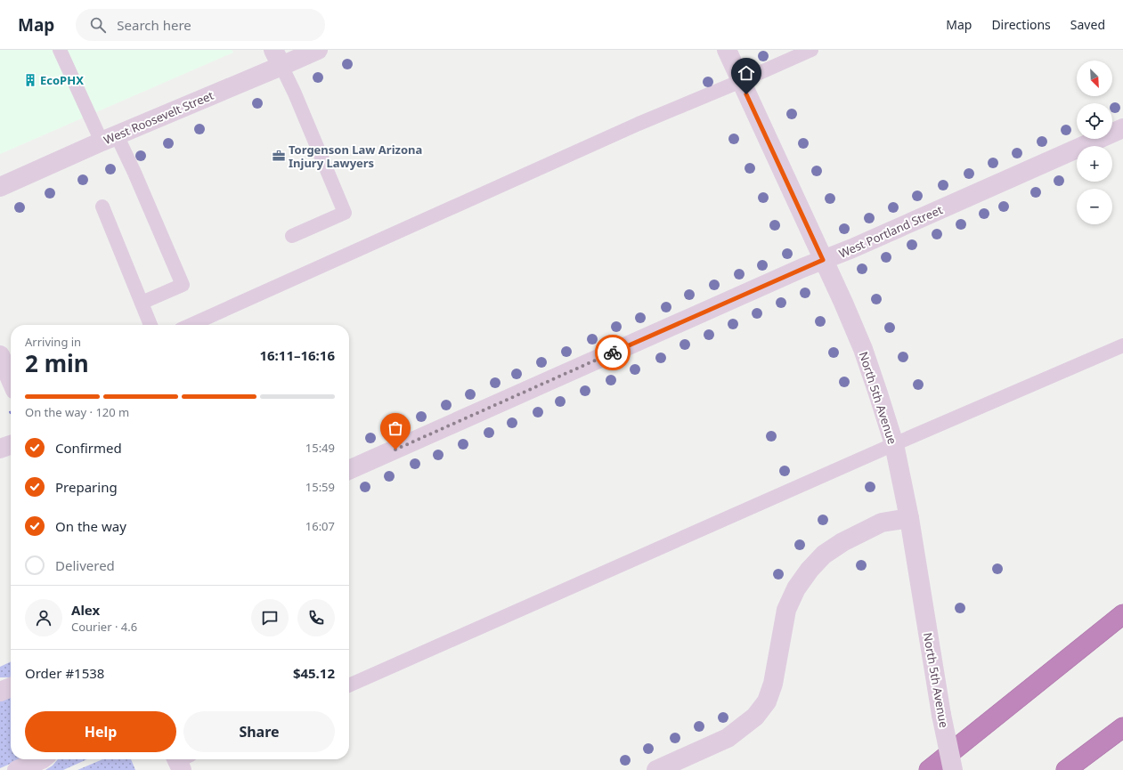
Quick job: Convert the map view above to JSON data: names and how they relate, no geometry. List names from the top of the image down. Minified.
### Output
{"streets":{"street":["West Roosevelt Street","West Portland Street","North 5th Avenue"]},"crossings":[["West Portland Street","North 5th Avenue"]],"places":{"building":["EcoPHX"],"office":["Torgenson Law Arizona Injury Lawyers"]},"north":"bottom right","page":{"header":"Map","search":"Search here","nav":["Map","Directions","Saved"],"map_buttons":["+","−"],"heading":["2 min","Arriving in","16:11–16:16"],"panel":["Alex","Courier · 4.6","Order #1538","$45.12"],"bar":"On the way · 120 m","list":[["Confirmed","15:49"],["Preparing","15:59"],["On the way","16:07"],"Delivered"],"buttons":["Help","Share"]}}
